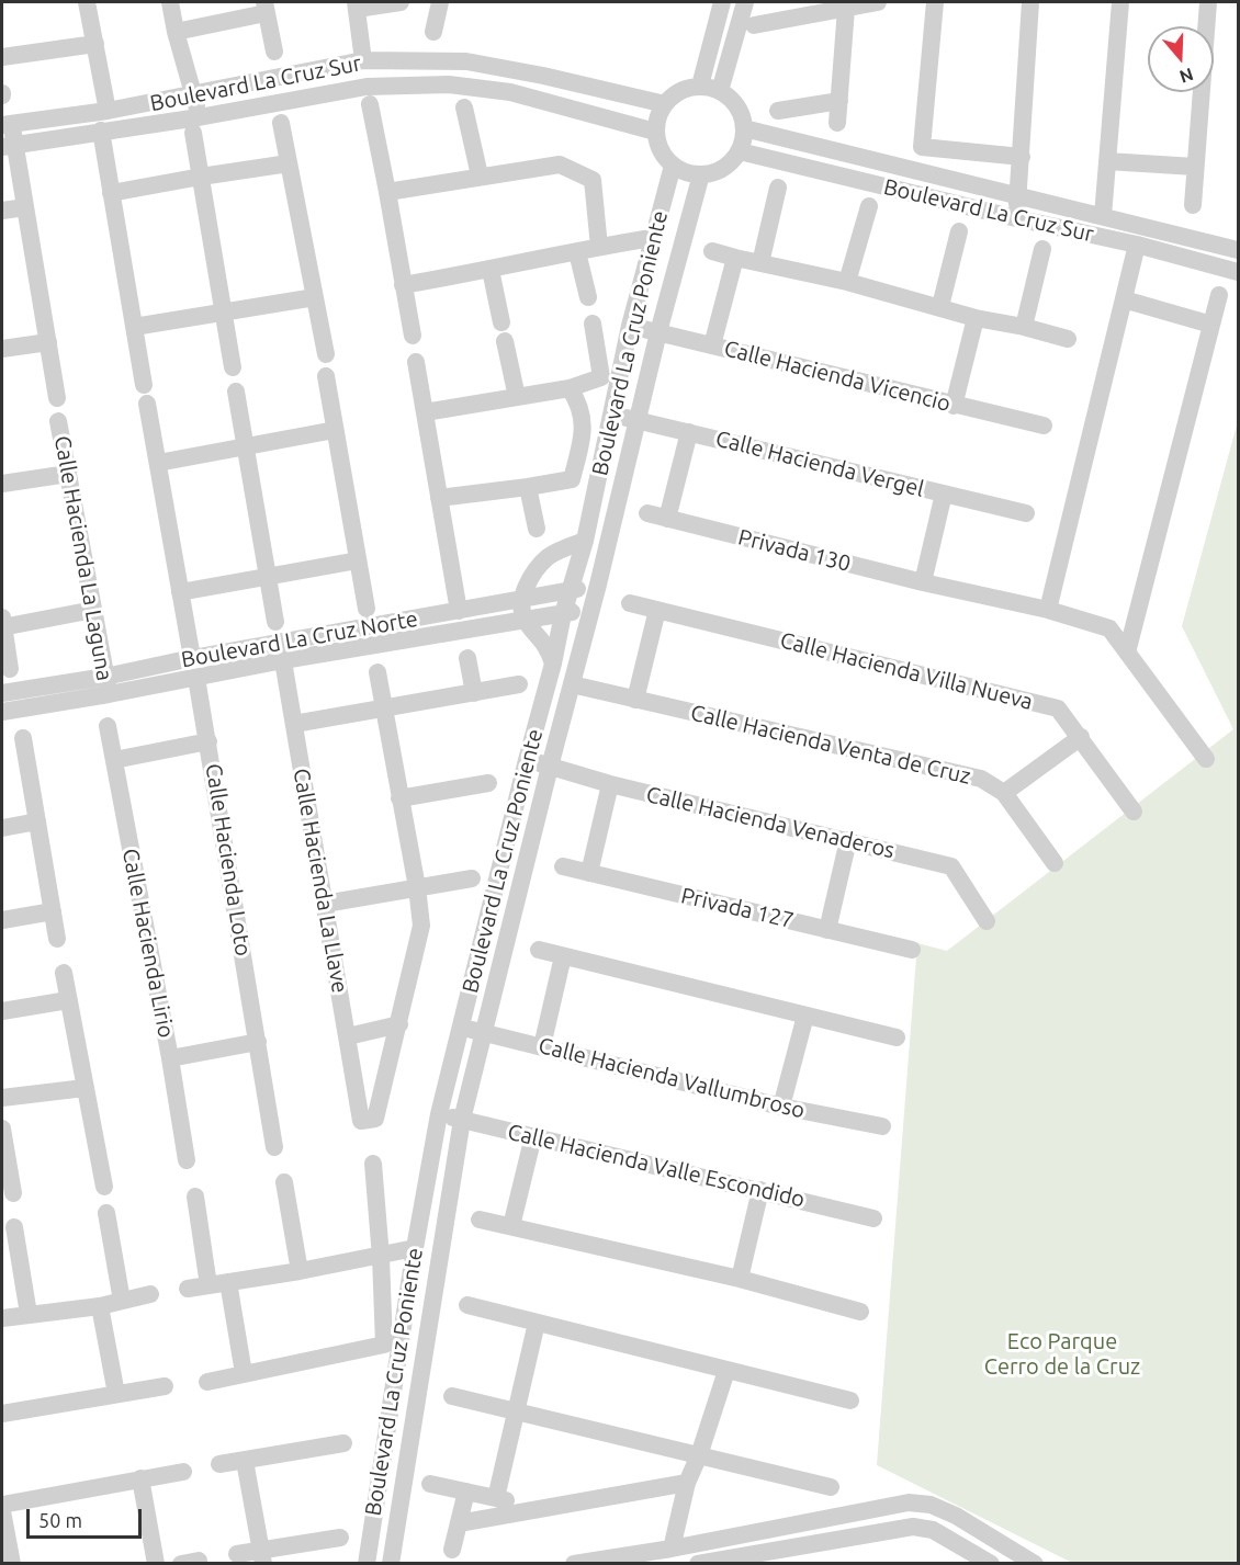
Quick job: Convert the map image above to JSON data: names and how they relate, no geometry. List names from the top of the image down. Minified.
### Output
{"streets":{"street":["Boulevard La Cruz Sur","Boulevard La Cruz Poniente","Calle Hacienda Vicencio","Calle Hacienda Vergel","Privada 130","Calle Hacienda La Laguna","Boulevard La Cruz Norte","Calle Hacienda Villa Nueva","Calle Hacienda Venta de Cruz","Calle Hacienda Venaderos","Calle Hacienda Loto","Calle Hacienda La Llave","Privada 127","Calle Hacienda Lirio","Calle Hacienda Vallumbroso","Calle Hacienda Valle Escondido"]},"crossings":[["Boulevard La Cruz Sur","Boulevard La Cruz Poniente"],["Boulevard La Cruz Poniente","Calle Hacienda Vicencio"],["Boulevard La Cruz Poniente","Calle Hacienda Vergel"],["Boulevard La Cruz Poniente","Boulevard La Cruz Norte"],["Boulevard La Cruz Poniente","Calle Hacienda Venta de Cruz"],["Boulevard La Cruz Poniente","Calle Hacienda Venaderos"],["Boulevard La Cruz Poniente","Calle Hacienda Vallumbroso"],["Boulevard La Cruz Poniente","Calle Hacienda Valle Escondido"],["Calle Hacienda La Laguna","Boulevard La Cruz Norte"],["Boulevard La Cruz Norte","Calle Hacienda Loto"],["Boulevard La Cruz Norte","Calle Hacienda La Llave"]],"parks":["Eco Parque Cerro de la Cruz"],"scale_bar":"50 m","north":"bottom"}
